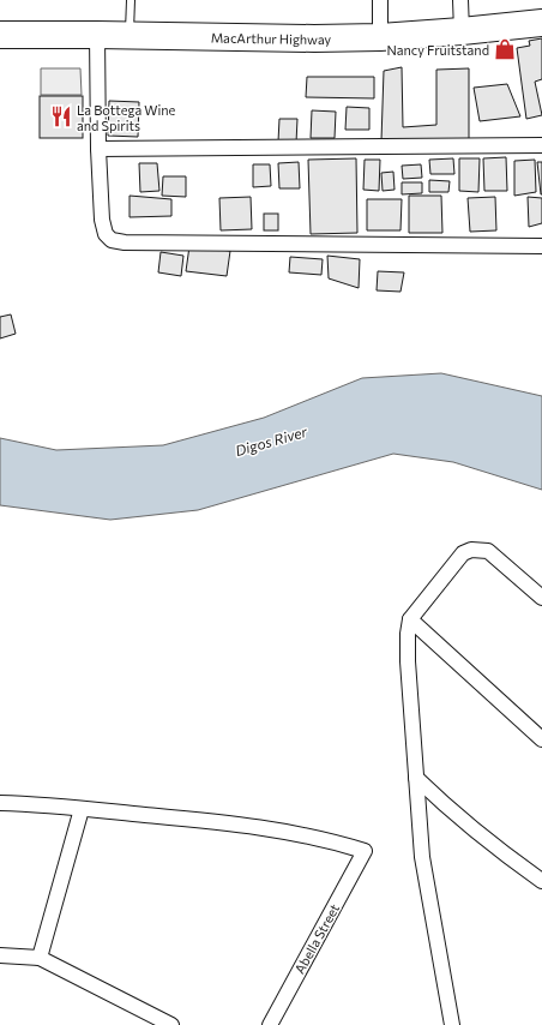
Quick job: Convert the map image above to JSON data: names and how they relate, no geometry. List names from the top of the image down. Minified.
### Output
{"streets":{"highway":["MacArthur Highway"],"street":["Abella Street"]},"water":["Digos River"],"places":{"shop":["Nancy Fruitstand"],"restaurant":["La Bottega Wine and Spirits"]}}
